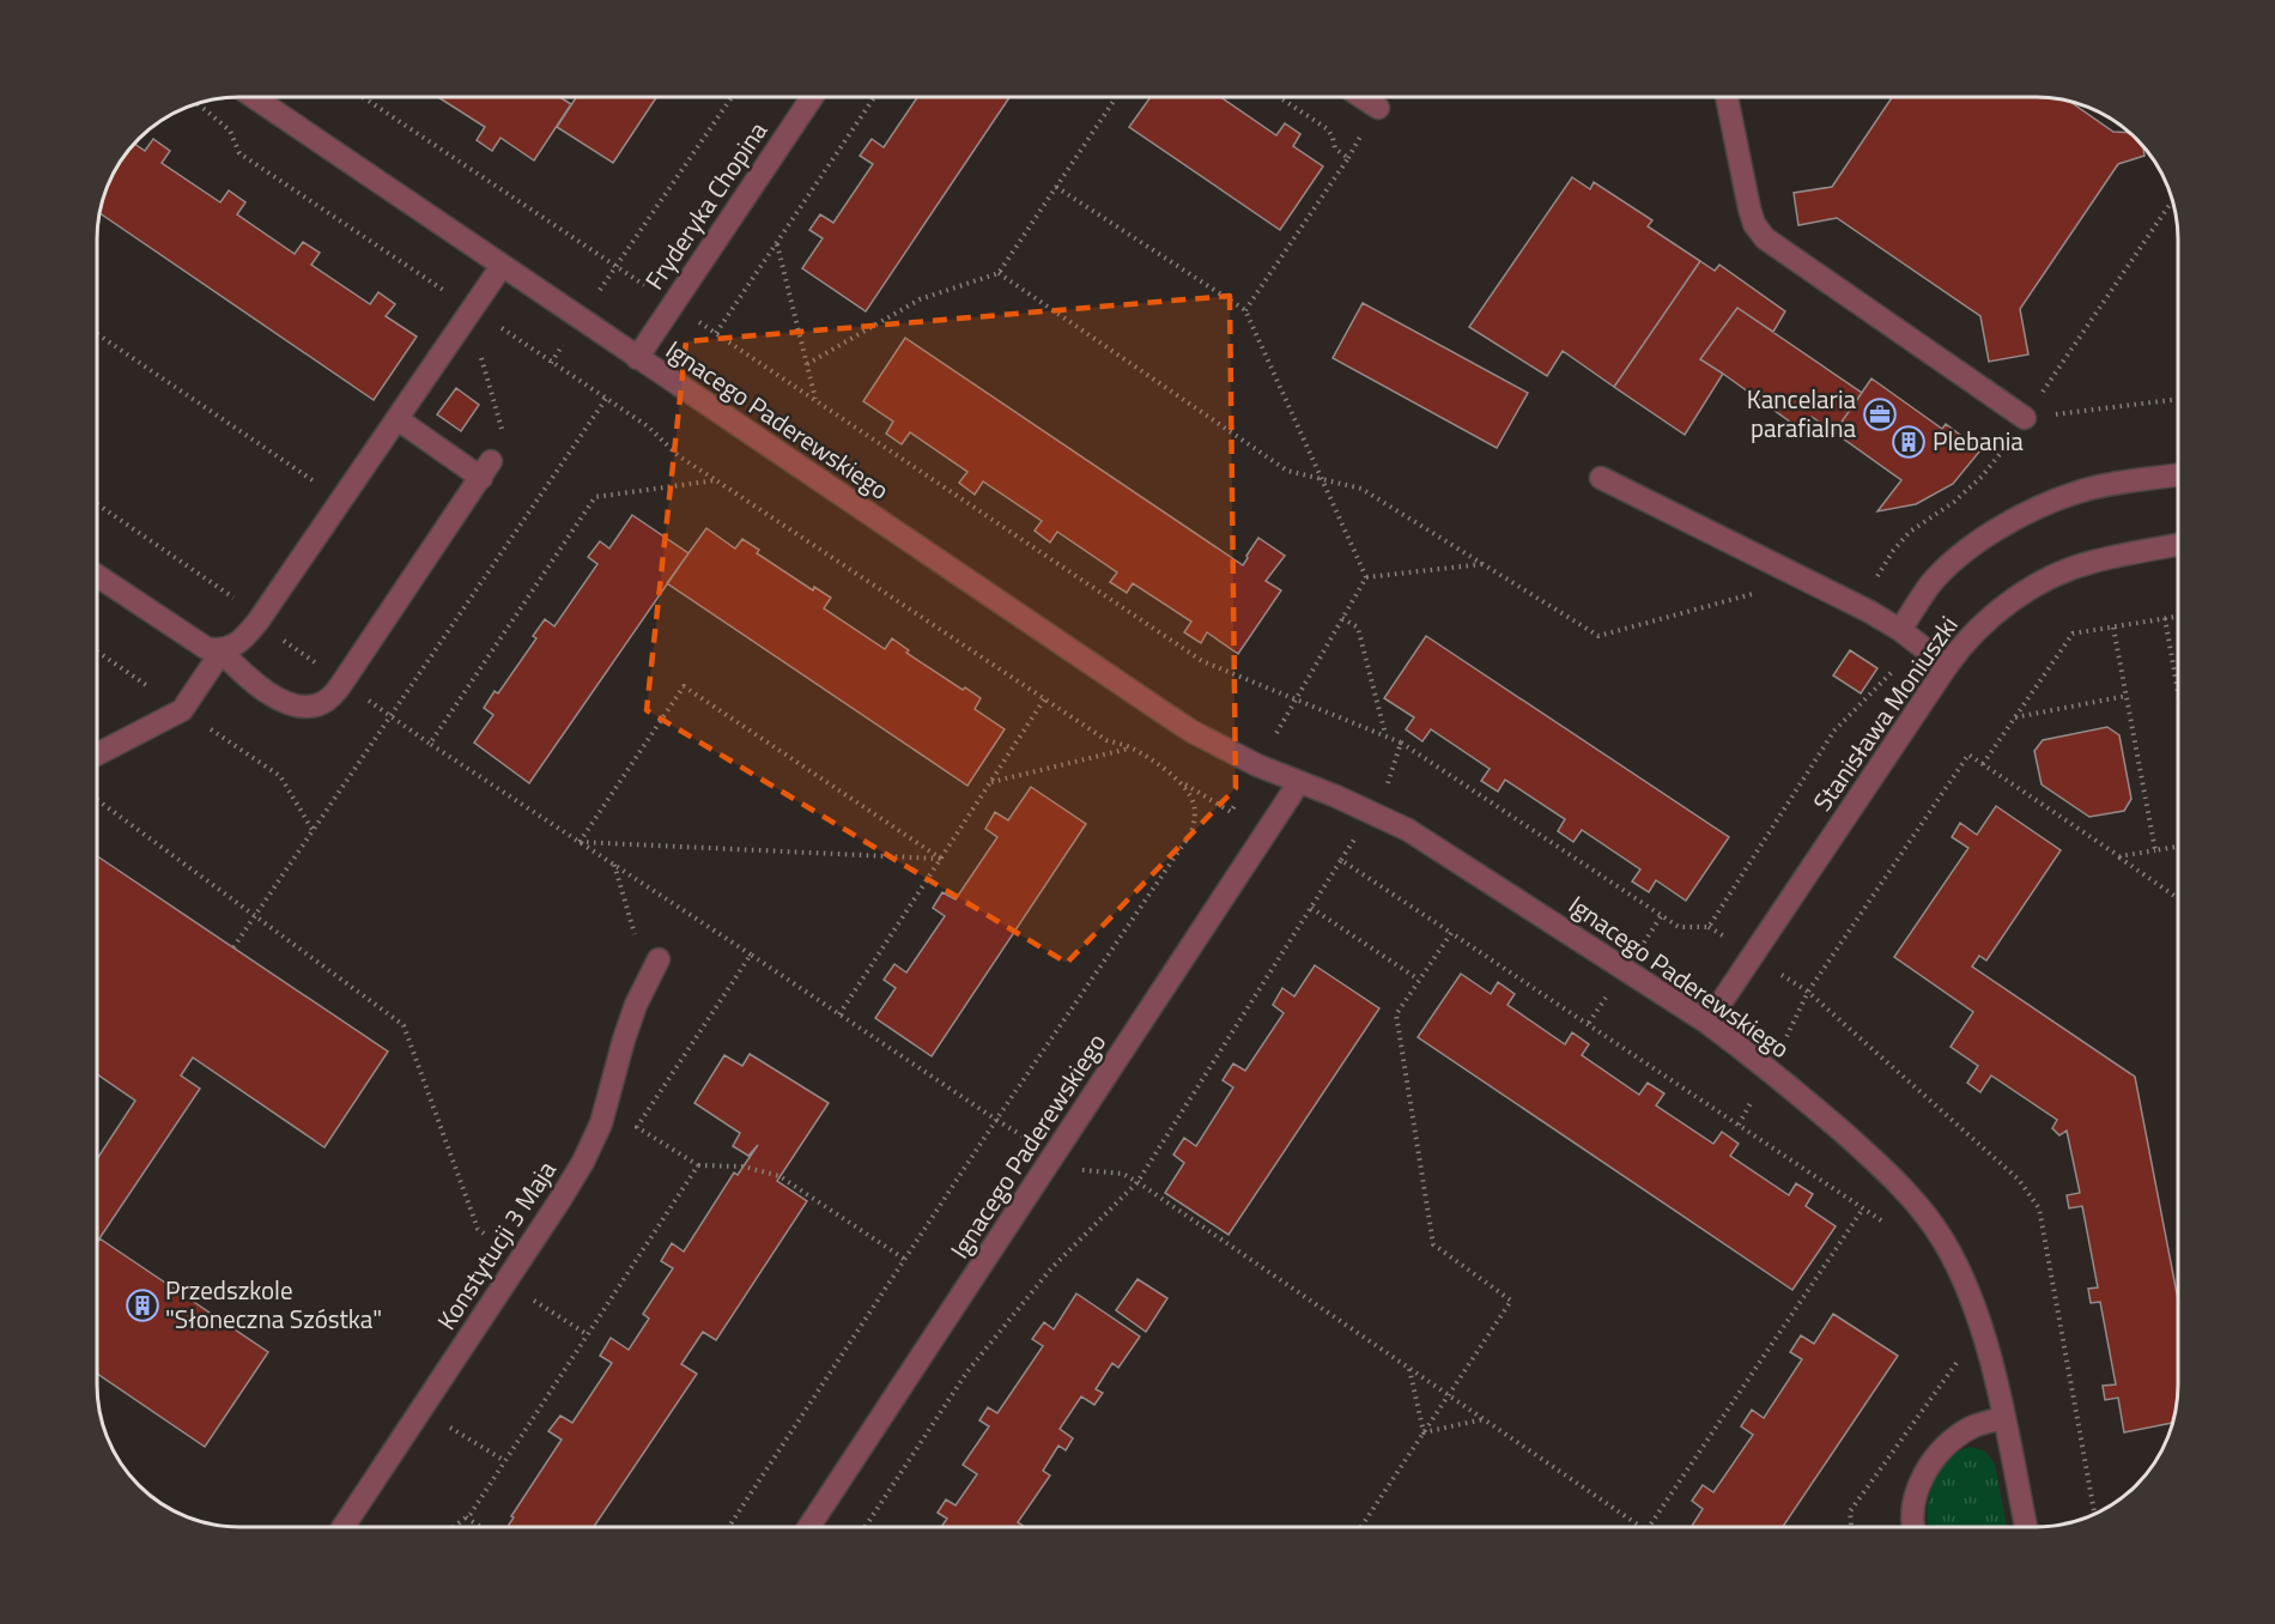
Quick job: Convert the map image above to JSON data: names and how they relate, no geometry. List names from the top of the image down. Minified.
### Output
{"streets":{"street":["Fryderyka Chopina","Ignacego Paderewskiego","Stanisława Moniuszki","Konstytucji 3 Maja"]},"crossings":[["Fryderyka Chopina","Ignacego Paderewskiego"],["Ignacego Paderewskiego","Stanisława Moniuszki"]],"places":{"office":["Kancelaria parafialna"],"building":["Plebania","Przedszkole \"Słoneczna Szóstka\""]}}
